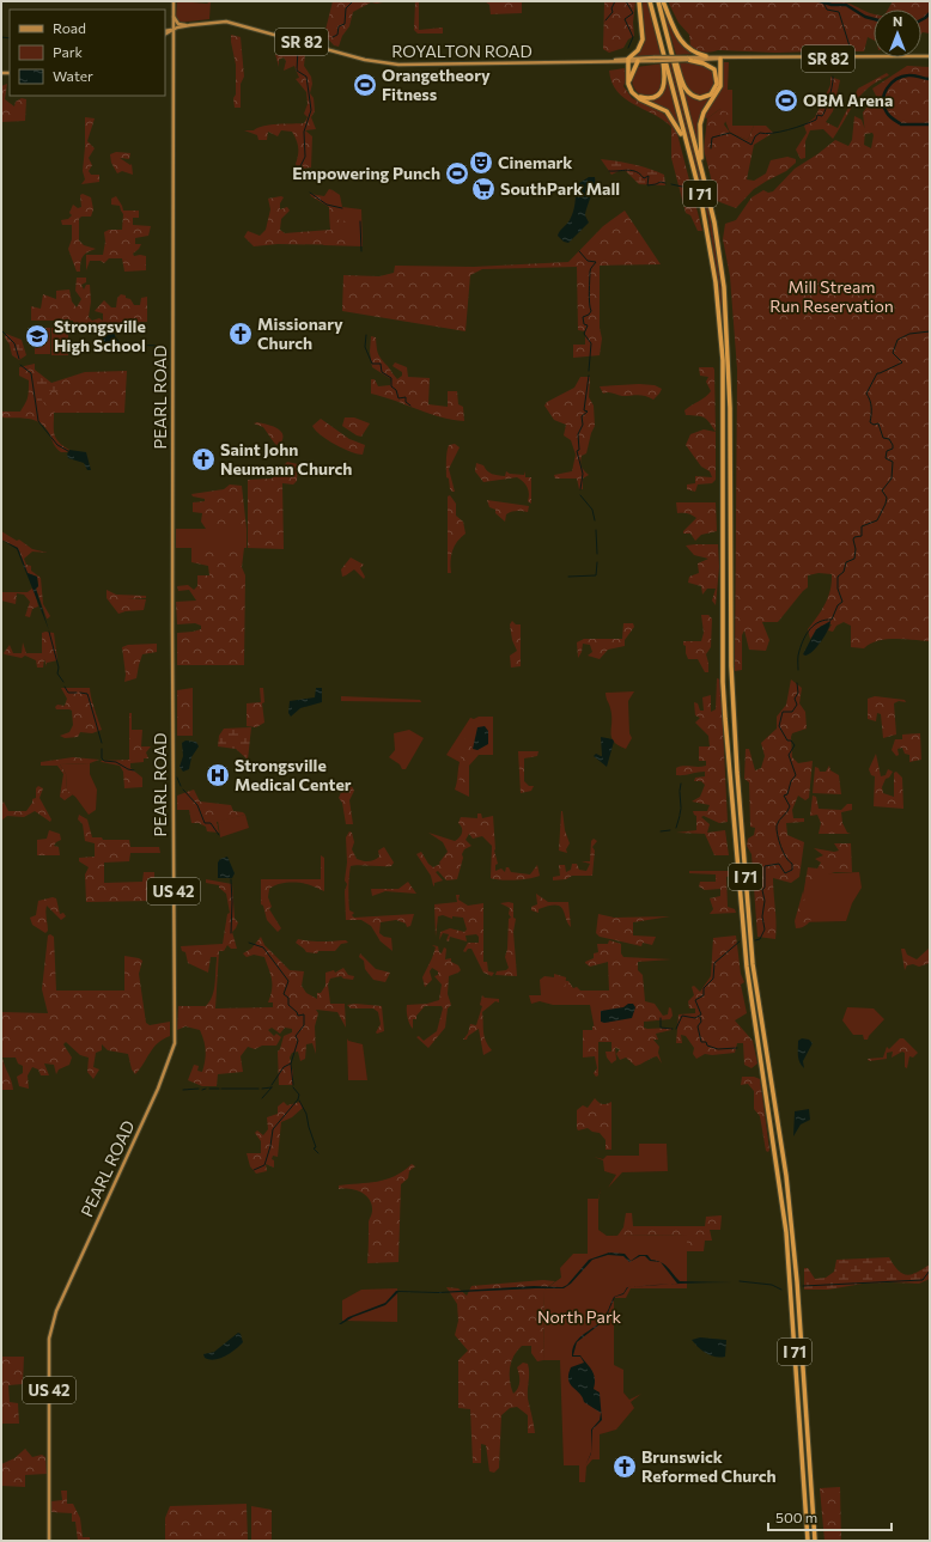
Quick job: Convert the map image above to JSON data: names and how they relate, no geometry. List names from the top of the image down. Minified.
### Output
{"streets":{"highway":["I 71"],"main road":["SR 82","ROYALTON ROAD","PEARL ROAD","US 42"]},"crossings":[["ROYALTON ROAD","PEARL ROAD"]],"parks":["Mill Stream Run Reservation","North Park"],"places":{"sports":["Orangetheory Fitness","OBM Arena","Empowering Punch"],"theatre":["Cinemark"],"supermarket":["SouthPark Mall"],"church":["Missionary Church","Saint John Neumann Church","Brunswick Reformed Church"],"school or university":["Strongsville High School"],"hospital":["Strongsville Medical Center"]},"legend":["Road","Park","Water"],"scale_bar":"500 m","north":"top"}
